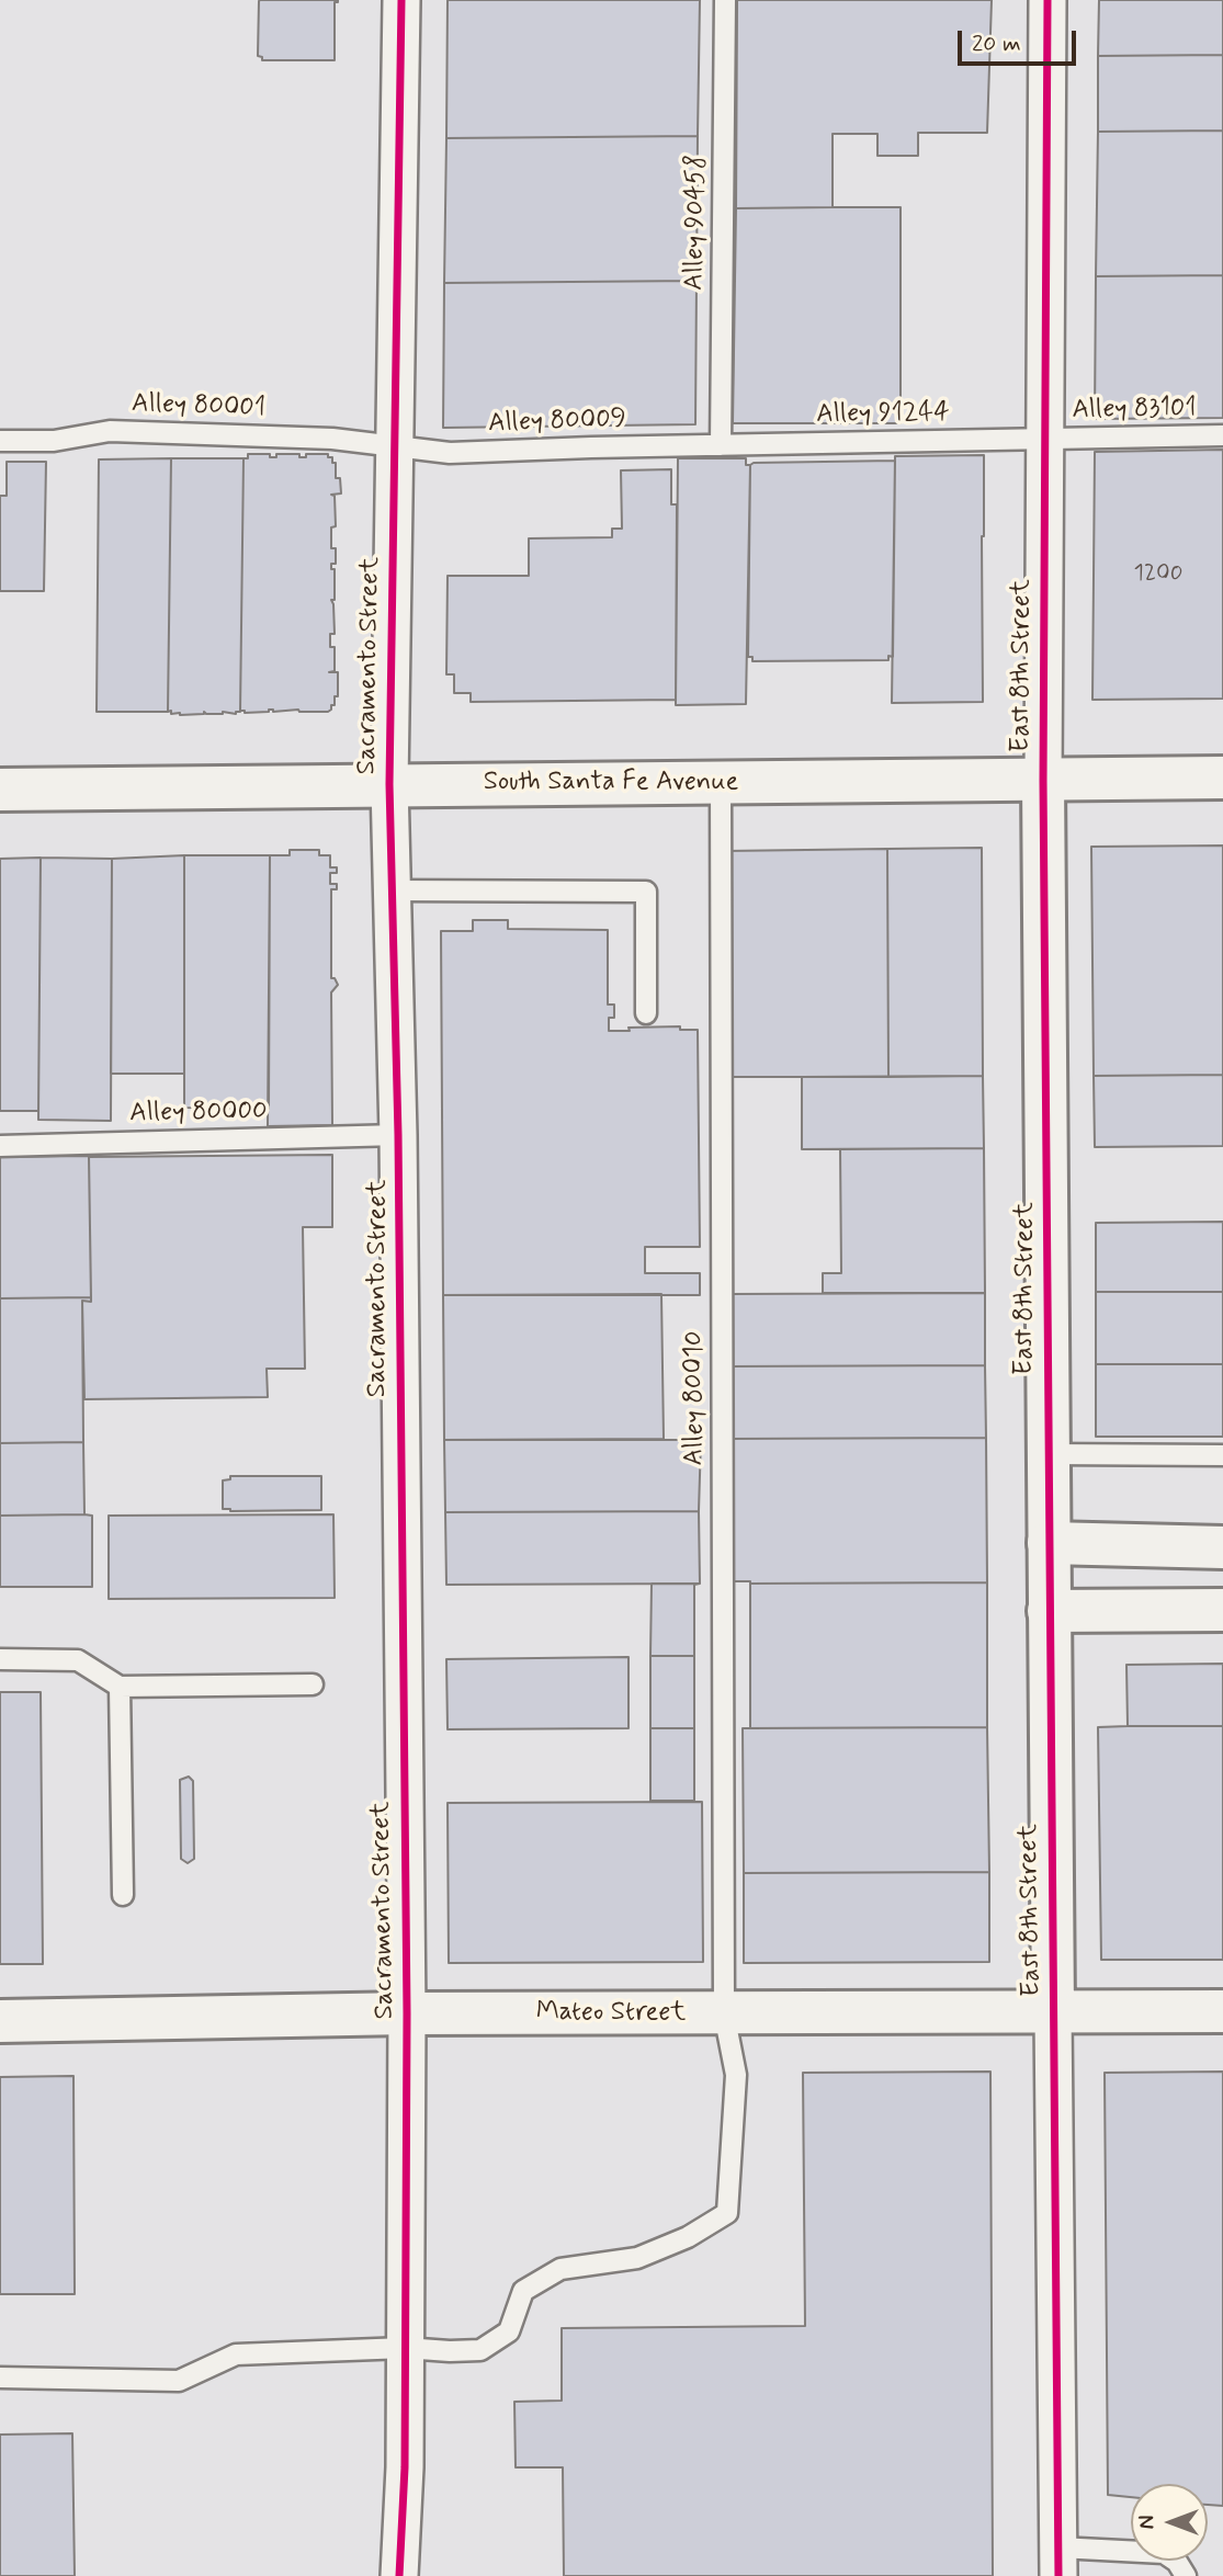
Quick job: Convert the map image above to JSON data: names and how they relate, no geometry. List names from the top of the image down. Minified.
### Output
{"streets":{"main road":["East 8th Street","South Santa Fe Avenue","Mateo Street"],"street":["Sacramento Street"],"lane":["Alley 90458","Alley 80001","Alley 83101","Alley 91244","Alley 80009","Alley 80000","Alley 80010"]},"crossings":[["Alley 90458","Alley 91244"],["Alley 90458","Alley 80009"],["Alley 80001","Alley 80009"],["Alley 80001","Sacramento Street"],["Alley 83101","Alley 91244"],["Alley 83101","East 8th Street"],["Alley 91244","Alley 80009"],["Alley 91244","East 8th Street"],["Alley 80009","Sacramento Street"],["Sacramento Street","South Santa Fe Avenue"],["Sacramento Street","Alley 80000"],["Sacramento Street","Alley 80010"],["Sacramento Street","Mateo Street"],["East 8th Street","South Santa Fe Avenue"],["East 8th Street","Mateo Street"],["South Santa Fe Avenue","Alley 80010"],["Alley 80010","Mateo Street"]],"house_numbers":["1200"],"scale_bar":"20 m","north":"left"}
